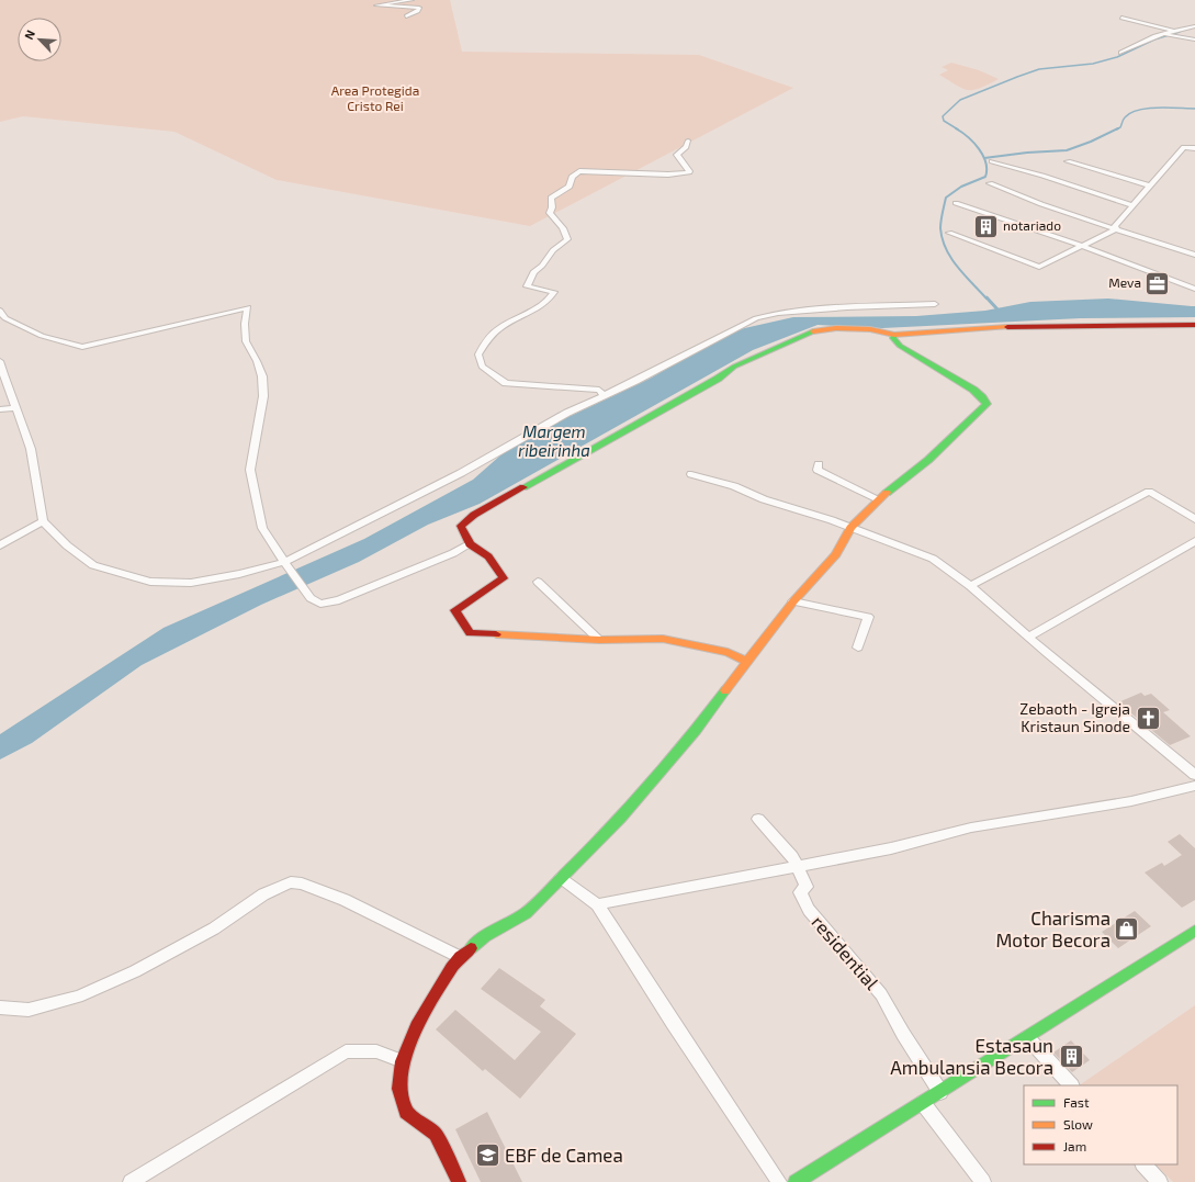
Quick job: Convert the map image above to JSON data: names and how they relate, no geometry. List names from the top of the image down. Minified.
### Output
{"streets":{"street":["residential"]},"water":["Margem ribeirinha"],"parks":["Area Protegida Cristo Rei"],"places":{"building":["notariado","Estasaun Ambulansia Becora"],"office":["Meva"],"church":["Zebaoth - Igreja Kristaun Sinode"],"shop":["Charisma Motor Becora"],"school or university":["EBF de Camea"]},"legend":["Fast","Slow","Jam"],"north":"top left"}
